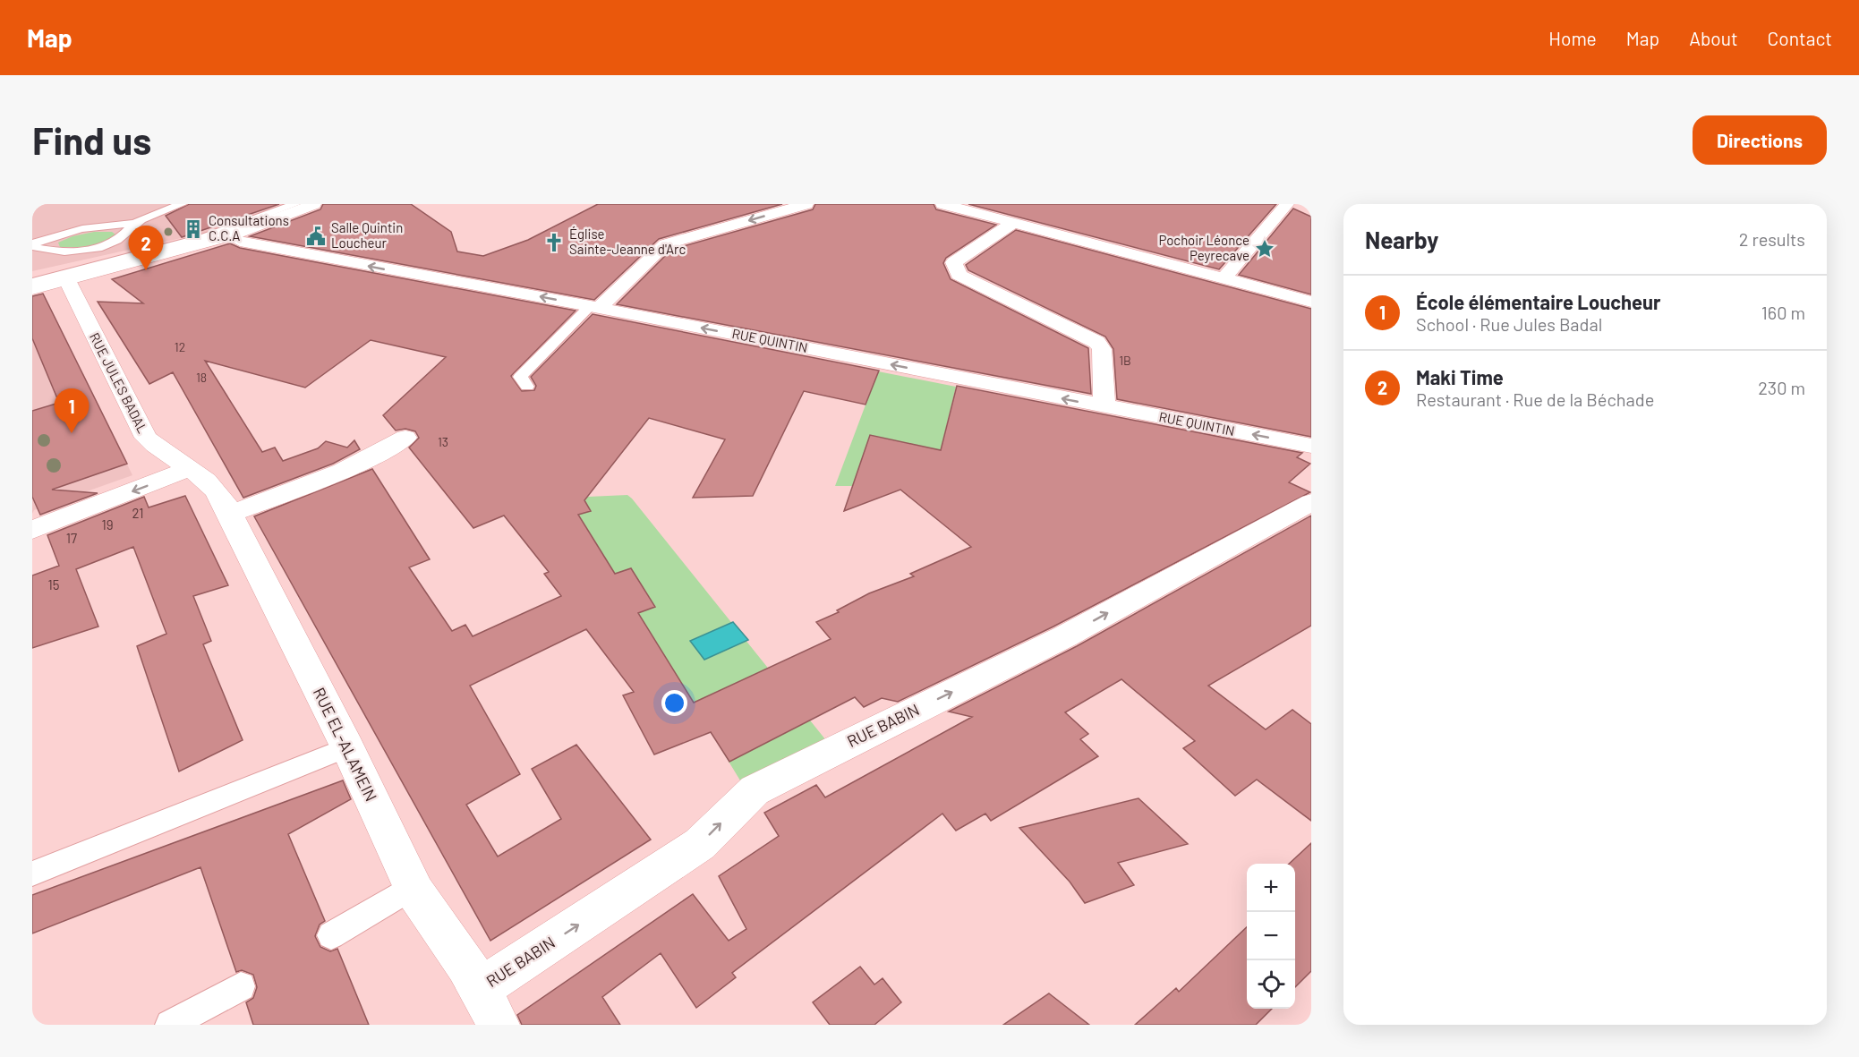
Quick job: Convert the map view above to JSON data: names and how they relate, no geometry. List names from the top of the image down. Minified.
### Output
{"streets":{"street":["RUE QUINTIN","RUE JULES BADAL","RUE BABIN","RUE EL-ALAMEIN"]},"crossings":[["RUE JULES BADAL","RUE EL-ALAMEIN"],["RUE BABIN","RUE EL-ALAMEIN"]],"one_way":["RUE BABIN"],"places":{"building":["Consultations C.C.A"],"public building":["Salle Quintin Loucheur"],"church":["Église Sainte-Jeanne d'Arc"],"place":["Pochoir Léonce Peyrecave"]},"house_numbers":["12","1B","18","13","21","19","17","15"],"page":{"header":"Map","nav":["Home","Map","About","Contact"],"buttons":"Directions","title":"Find us","heading":["Nearby","2 results"],"pins":["2","1"],"list":[{"mark":"1","name":"École élémentaire Loucheur","note":"School · Rue Jules Badal","value":"160 m"},{"mark":"2","name":"Maki Time","note":"Restaurant · Rue de la Béchade","value":"230 m"}],"map_buttons":["+","−"]}}
